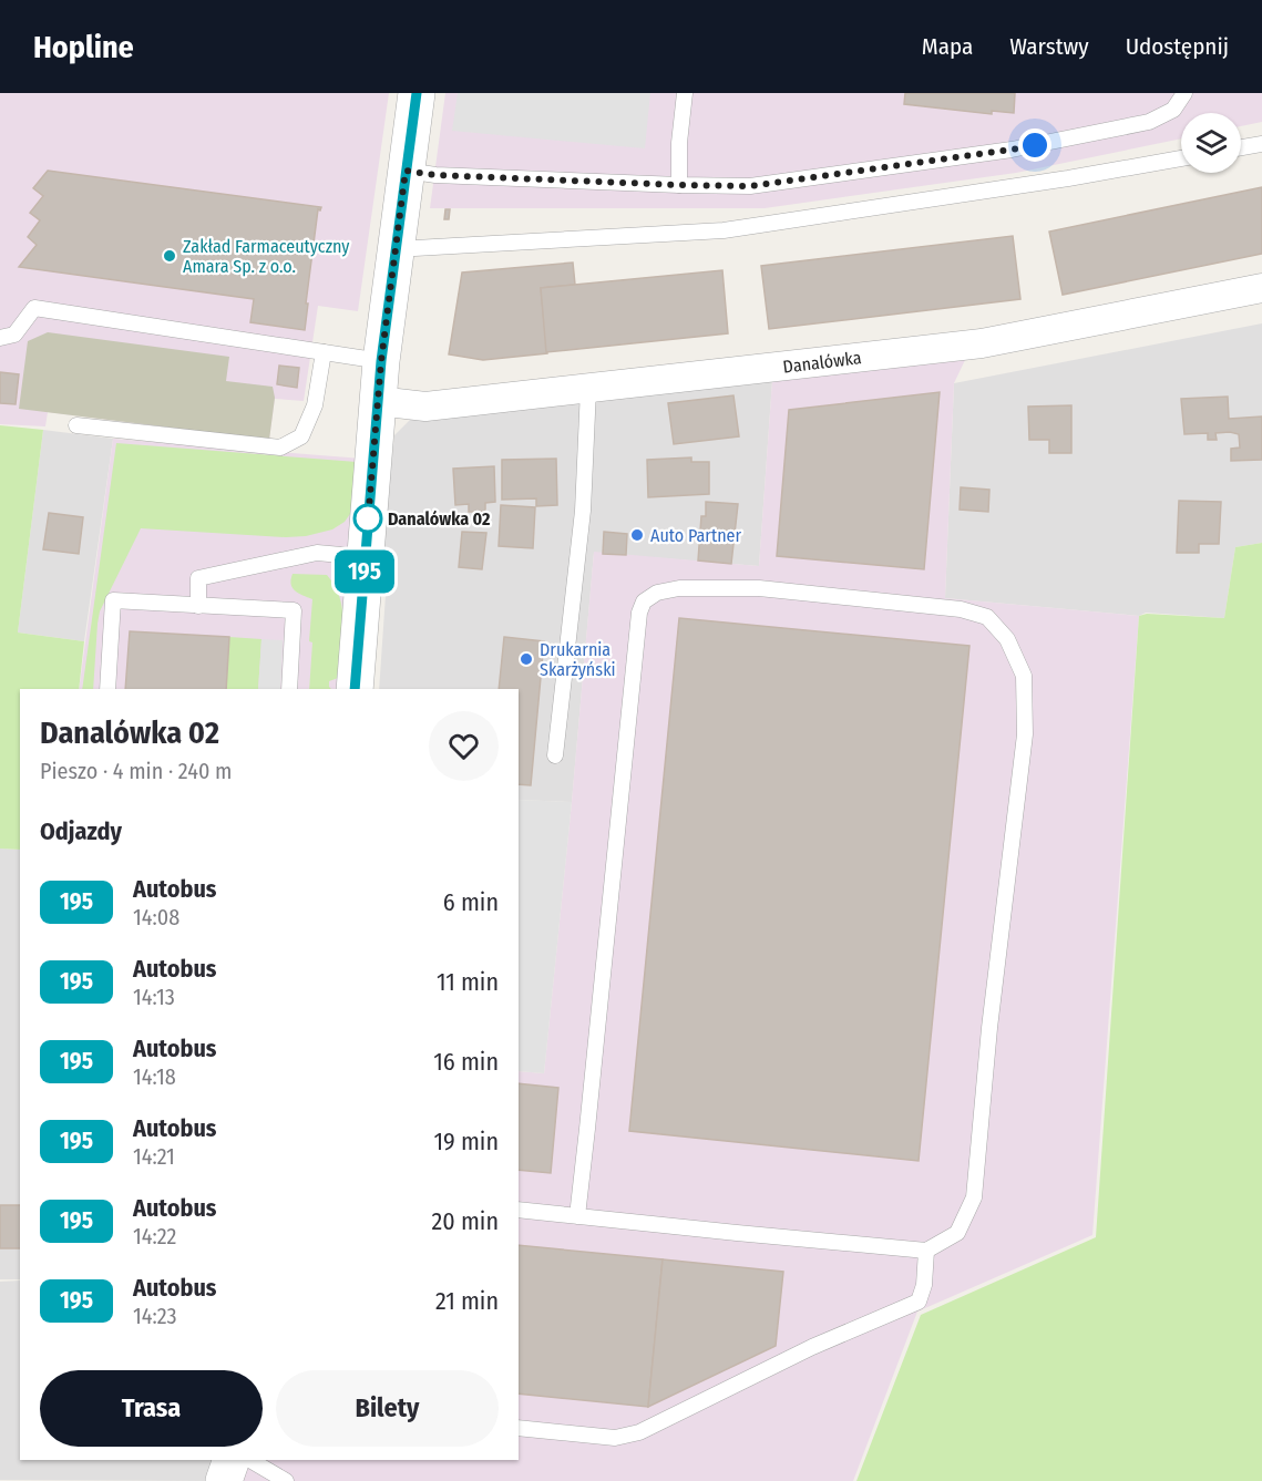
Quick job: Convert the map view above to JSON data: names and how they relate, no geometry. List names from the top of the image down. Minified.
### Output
{"streets":{"street":["Danalówka"]},"places":["Zakład Farmaceutyczny Amara Sp. z o.o.","Danalówka 02","Auto Partner","Drukarnia Skarżyński"],"lines":["bus line 195"],"page":{"header":"Hopline","nav":["Mapa","Warstwy","Udostępnij"],"on_map":"195","heading":[["Danalówka 02","Pieszo · 4 min · 240 m"],"Odjazdy"],"list":[{"mark":"195","name":"Autobus","note":"14:08","value":"6 min"},{"mark":"195","name":"Autobus","note":"14:13","value":"11 min"},{"mark":"195","name":"Autobus","note":"14:18","value":"16 min"},{"mark":"195","name":"Autobus","note":"14:21","value":"19 min"},{"mark":"195","name":"Autobus","note":"14:22","value":"20 min"},{"mark":"195","name":"Autobus","note":"14:23","value":"21 min"}],"buttons":["Trasa","Bilety"]}}
